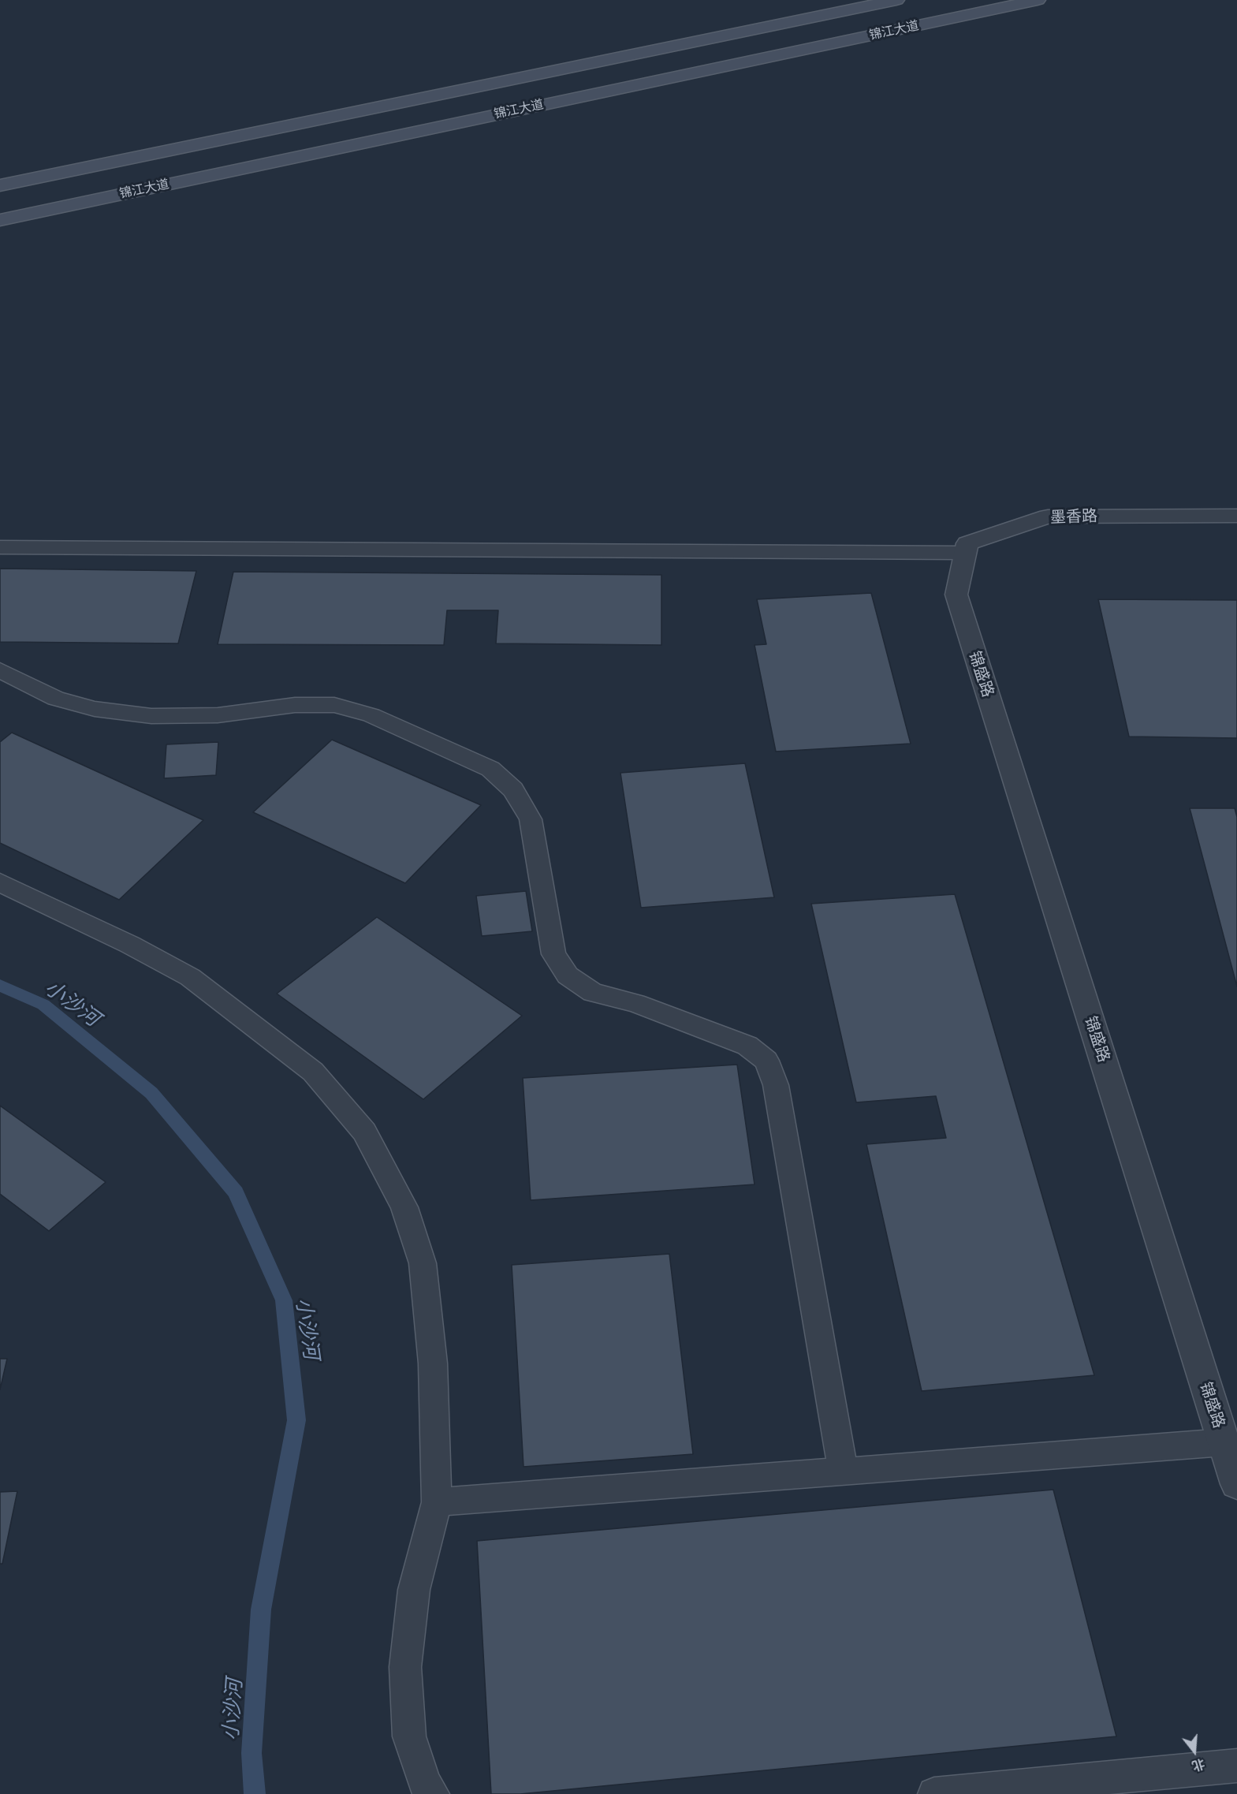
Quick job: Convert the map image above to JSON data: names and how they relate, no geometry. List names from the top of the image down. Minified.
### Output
{"streets":{"main road":["锦江大道"],"street":["墨香路","锦盛路"]},"crossings":[["墨香路","锦盛路"]],"water":["小沙河"],"north":"bottom"}
